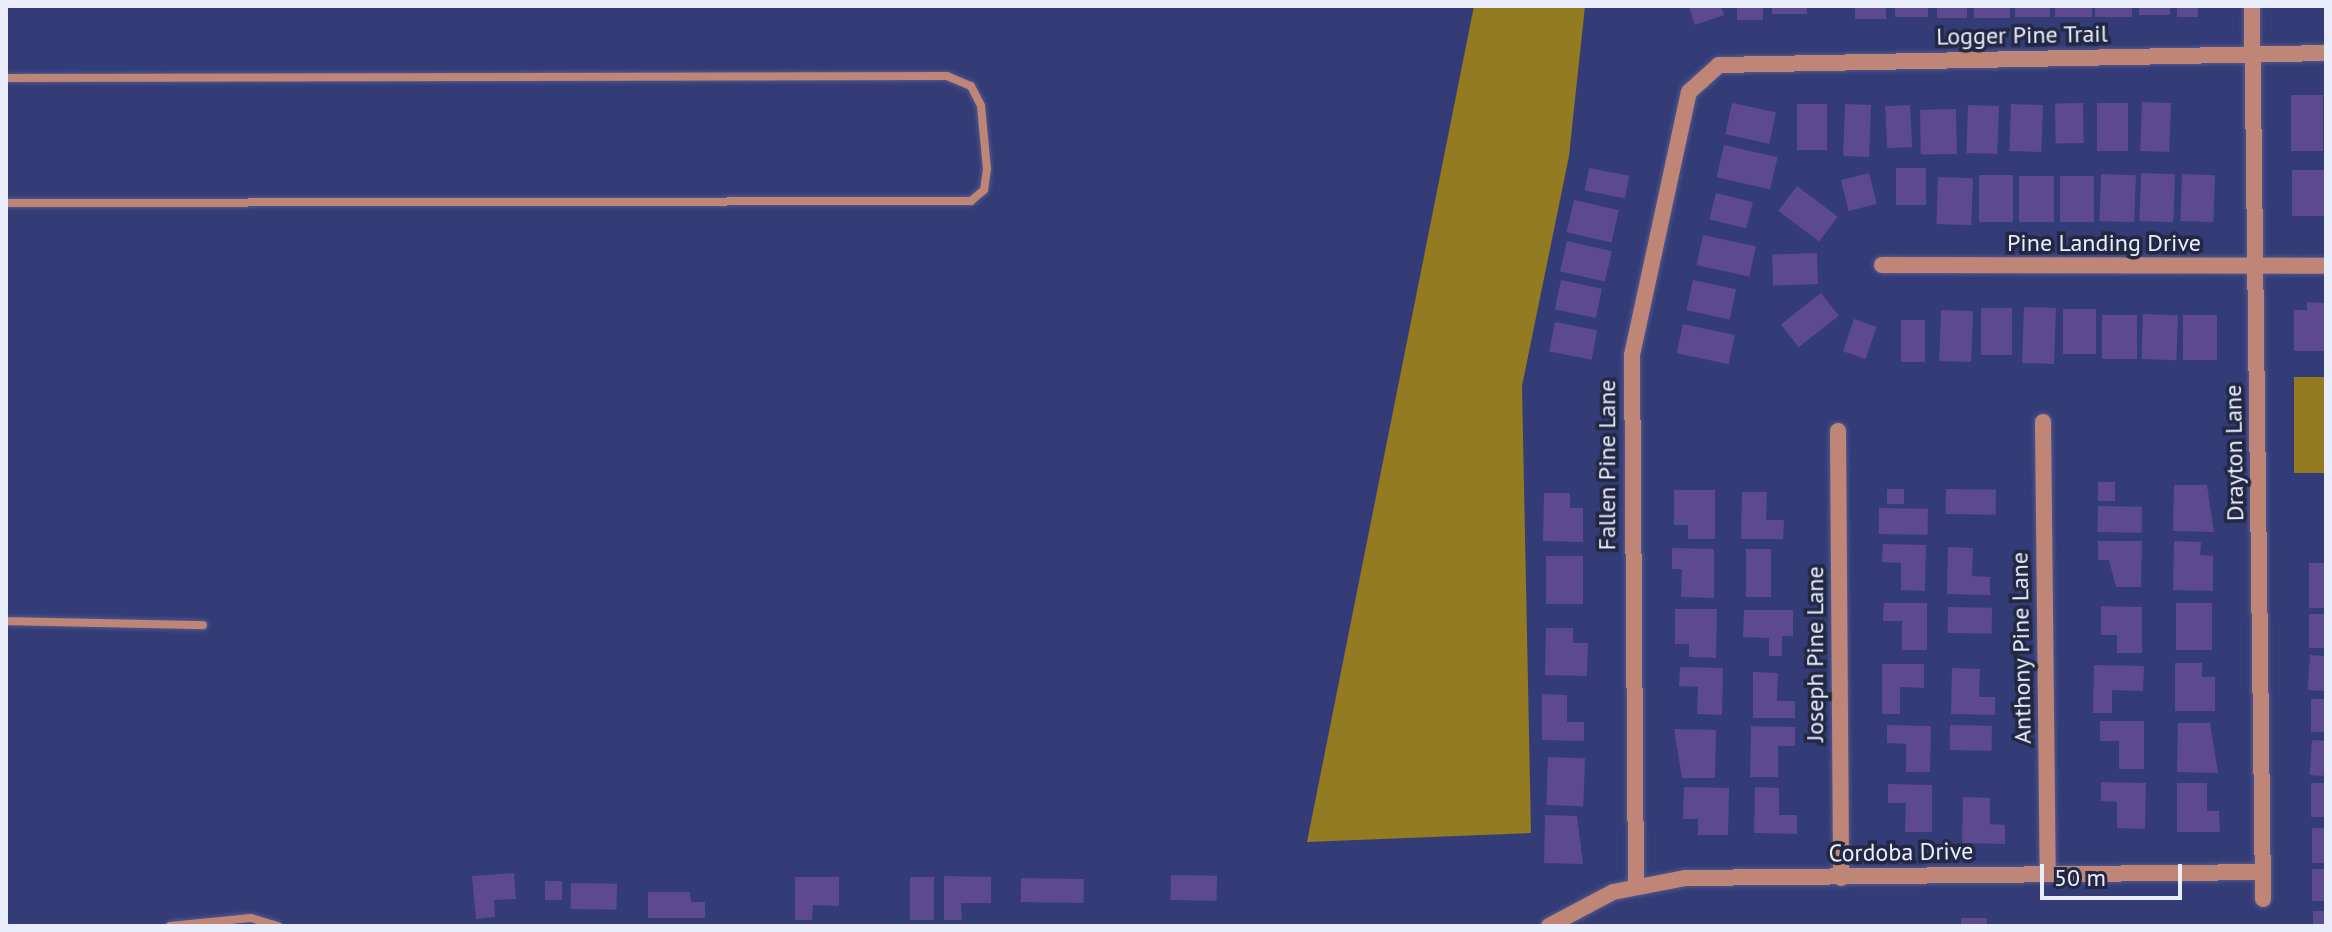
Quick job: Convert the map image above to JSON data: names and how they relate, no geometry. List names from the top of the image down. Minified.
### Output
{"streets":{"street":["Logger Pine Trail","Pine Landing Drive","Drayton Lane","Fallen Pine Lane","Anthony Pine Lane","Joseph Pine Lane","Cordoba Drive"]},"crossings":[["Logger Pine Trail","Drayton Lane"],["Logger Pine Trail","Fallen Pine Lane"],["Pine Landing Drive","Drayton Lane"],["Drayton Lane","Cordoba Drive"],["Fallen Pine Lane","Cordoba Drive"],["Anthony Pine Lane","Cordoba Drive"],["Joseph Pine Lane","Cordoba Drive"]],"scale_bar":"50 m"}
